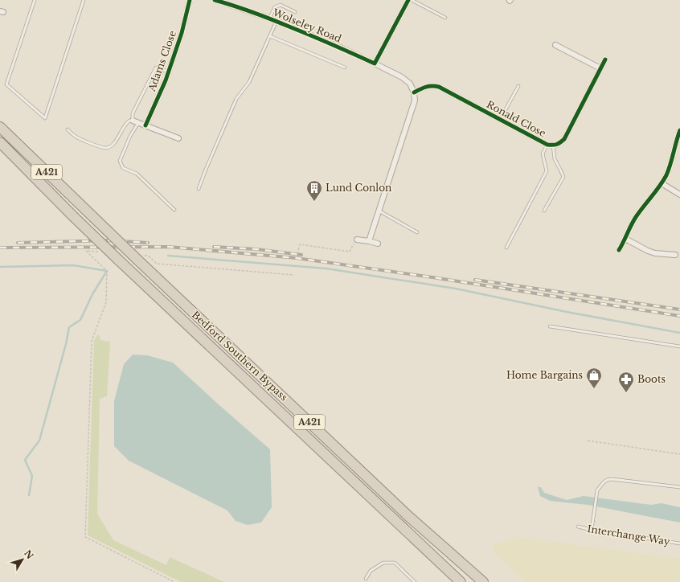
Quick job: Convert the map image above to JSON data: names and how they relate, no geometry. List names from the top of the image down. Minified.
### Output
{"streets":{"highway":["A421","Bedford Southern Bypass"],"street":["Wolseley Road","Adams Close","Ronald Close"],"lane":["Interchange Way"]},"crossings":[["Wolseley Road","Ronald Close"]],"places":{"building":["Lund Conlon"],"shop":["Home Bargains"],"pharmacy":["Boots"]},"north":"top right"}
